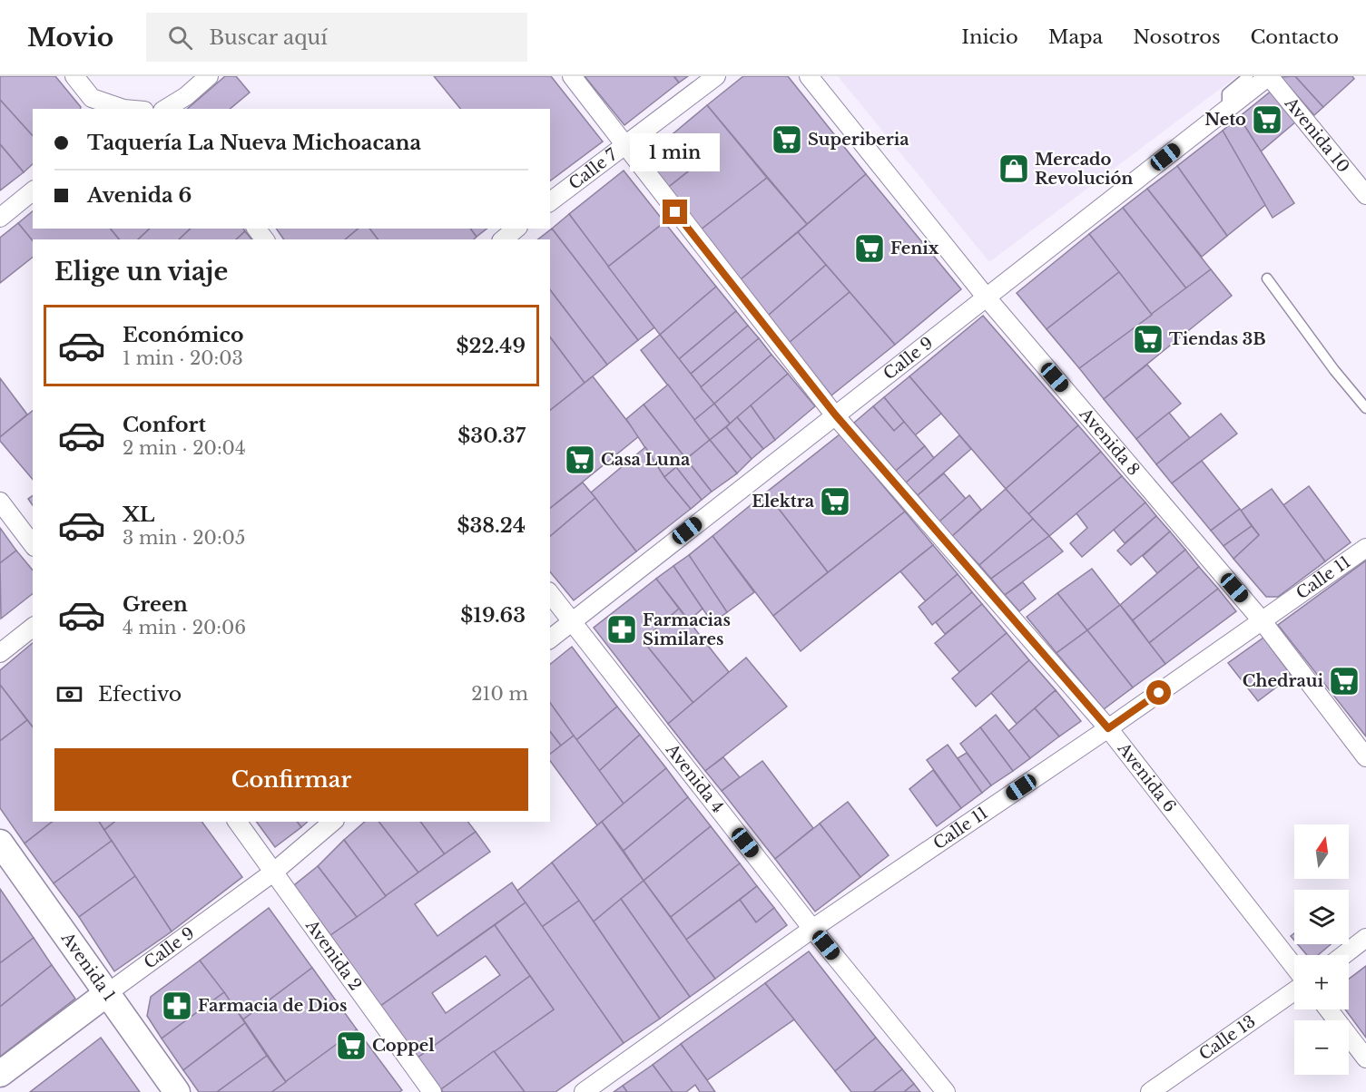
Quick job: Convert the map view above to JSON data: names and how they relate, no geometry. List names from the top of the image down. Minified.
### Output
{"streets":{"main road":["Calle 9","Avenida 1"],"street":["Avenida 10","Calle 7","Avenida 8","Calle 11","Avenida 4","Avenida 6","Avenida 2","Calle 13"]},"crossings":[["Avenida 10","Calle 9"],["Calle 7","Avenida 6"],["Calle 9","Avenida 8"],["Calle 9","Avenida 4"],["Calle 9","Avenida 6"],["Calle 9","Avenida 2"],["Calle 9","Avenida 1"],["Avenida 8","Calle 11"],["Calle 11","Avenida 4"],["Calle 11","Avenida 6"]],"places":{"supermarket":["Neto","Superiberia","Fenix","Tiendas 3B","Casa Luna","Elektra","Chedraui","Coppel"],"shop":["Mercado Revolución"],"pharmacy":["Farmacias Similares","Farmacia de Dios"]},"north":"top","page":{"header":"Movio","search":"Buscar aquí","nav":["Inicio","Mapa","Nosotros","Contacto"],"banner":["Taquería La Nueva Michoacana","Avenida 6"],"bubble":"1 min","heading":"Elige un viaje","list":[{"name":"Económico","note":"1 min · 20:03","value":"$22.49"},{"name":"Confort","note":"2 min · 20:04","value":"$30.37"},{"name":"XL","note":"3 min · 20:05","value":"$38.24"},{"name":"Green","note":"4 min · 20:06","value":"$19.63"}],"pay":["Efectivo","210 m"],"buttons":"Confirmar","map_buttons":["+","−"]}}
